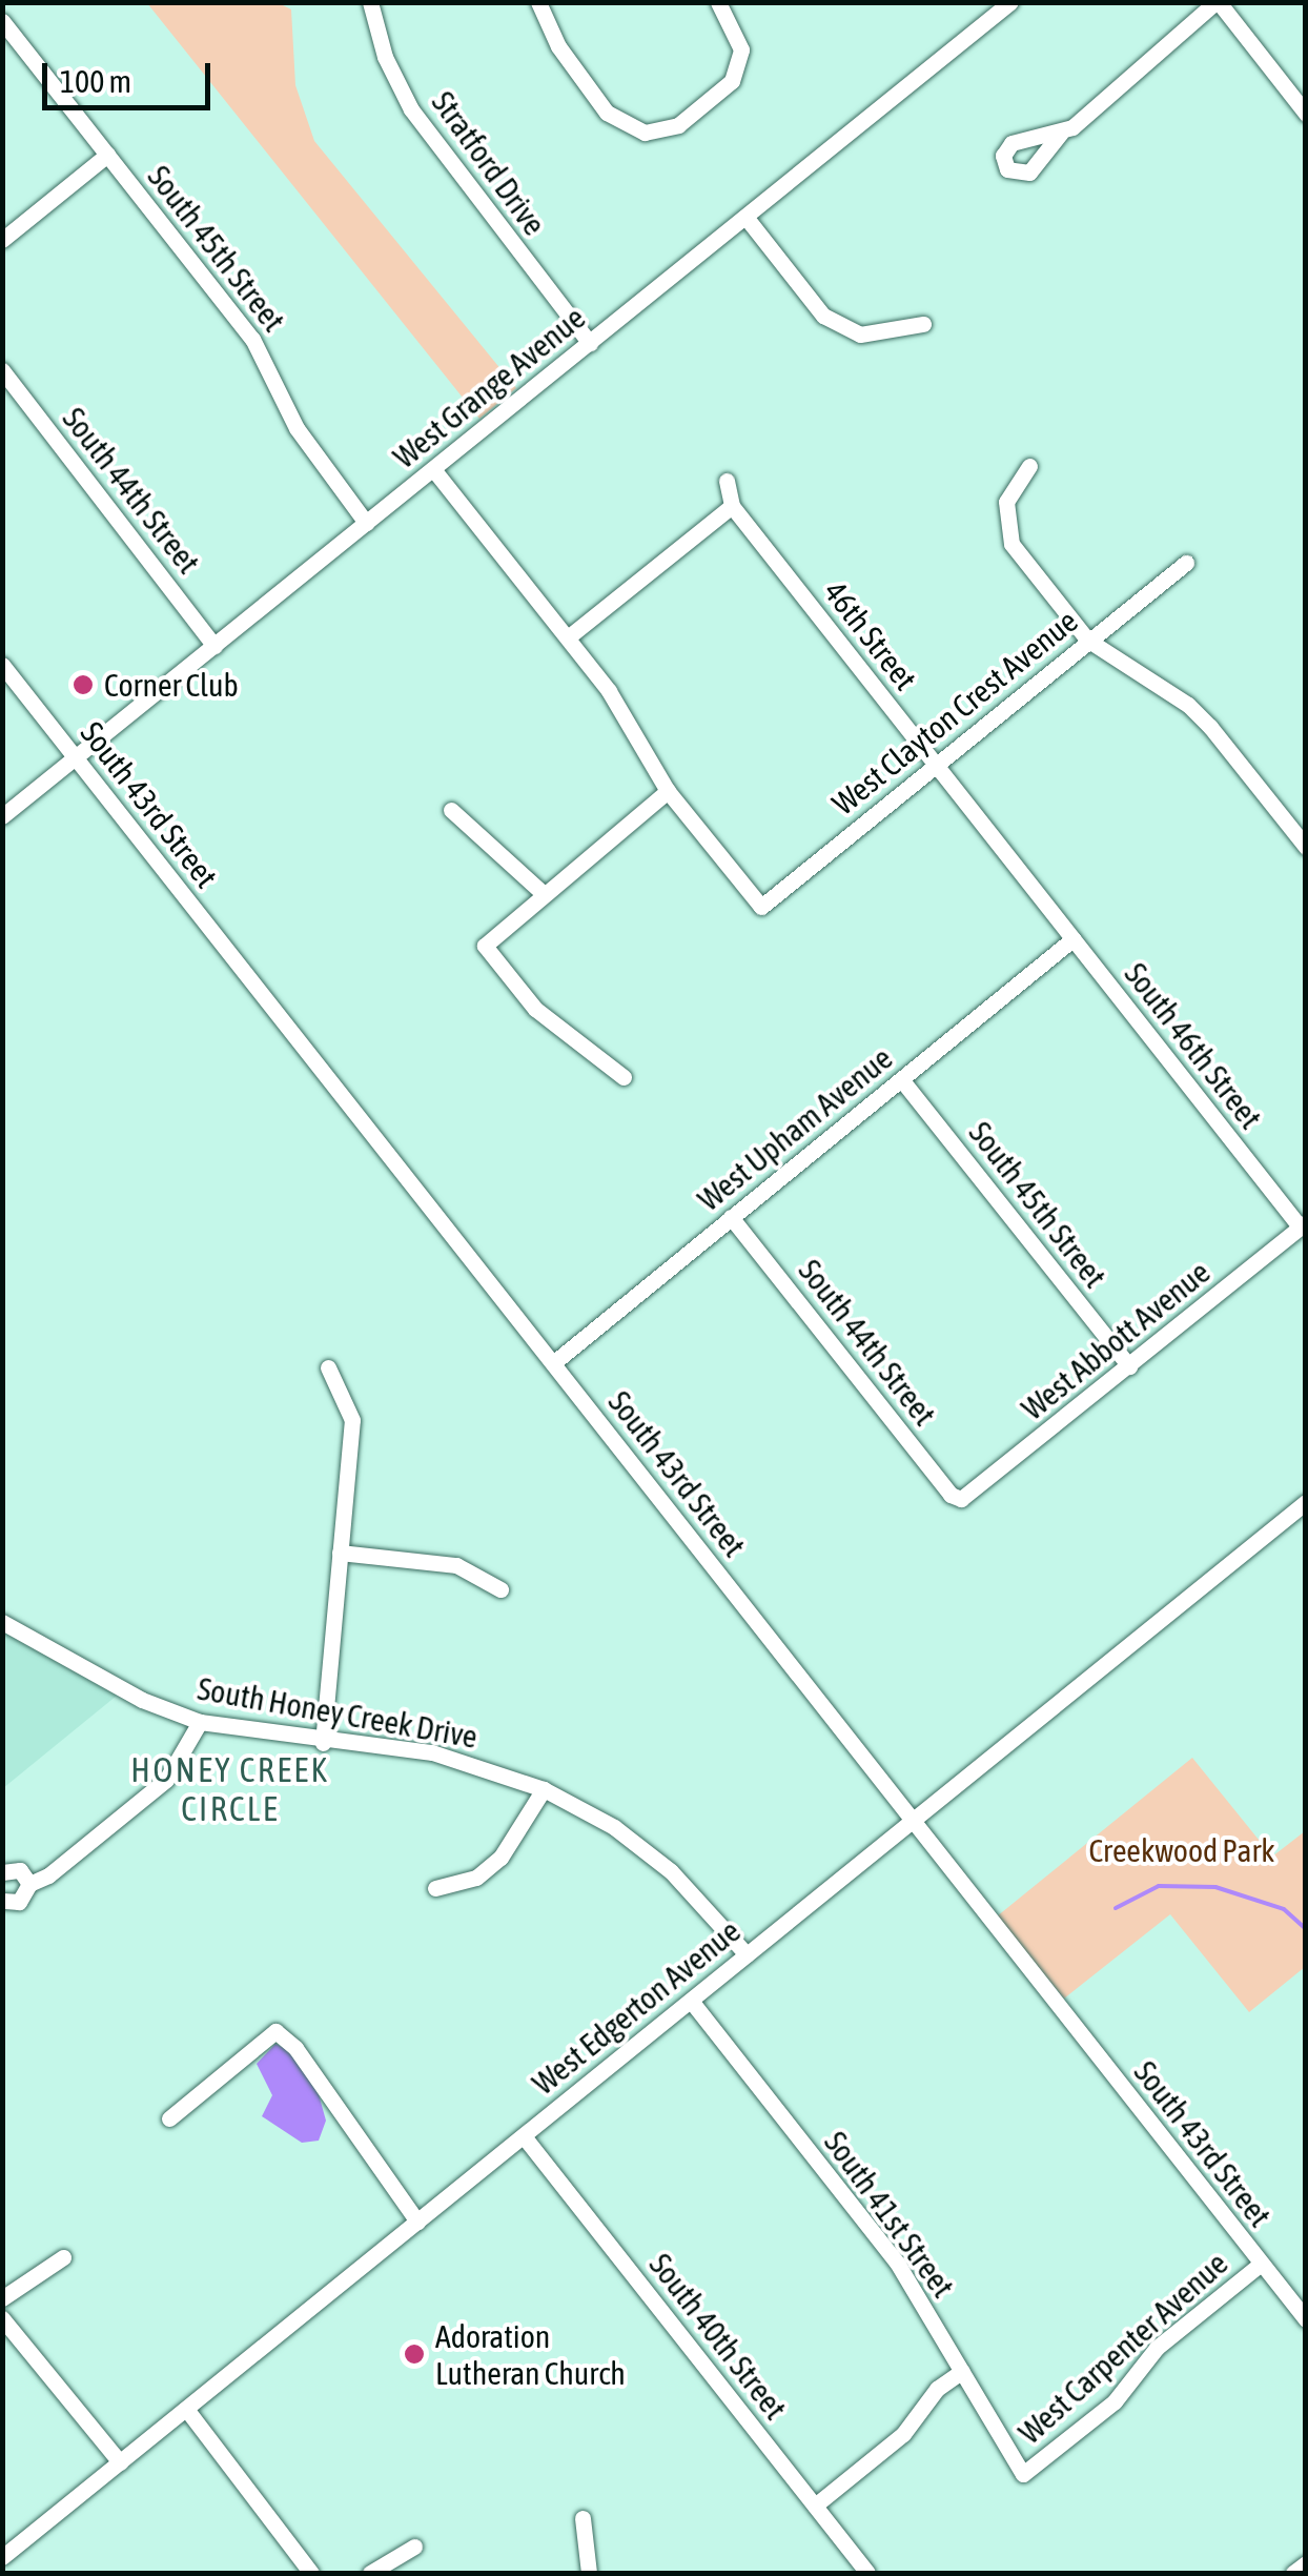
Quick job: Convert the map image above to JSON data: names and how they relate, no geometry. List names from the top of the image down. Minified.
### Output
{"streets":{"street":["Stratford Drive","South 45th Street","West Grange Avenue","South 44th Street","46th Street","West Clayton Crest Avenue","South 43rd Street","South 46th Street","West Upham Avenue","West Abbott Avenue","South Honey Creek Drive","West Edgerton Avenue","South 41st Street","South 40th Street","West Carpenter Avenue"]},"crossings":[["Stratford Drive","West Grange Avenue"],["South 45th Street","West Grange Avenue"],["South 45th Street","West Upham Avenue"],["South 45th Street","West Abbott Avenue"],["West Grange Avenue","South 44th Street"],["West Grange Avenue","South 43rd Street"],["South 44th Street","West Upham Avenue"],["South 44th Street","West Abbott Avenue"],["46th Street","West Clayton Crest Avenue"],["46th Street","South 46th Street"],["South 43rd Street","West Upham Avenue"],["South 43rd Street","West Edgerton Avenue"],["South 43rd Street","West Carpenter Avenue"],["South 46th Street","West Upham Avenue"],["South 46th Street","West Abbott Avenue"],["South Honey Creek Drive","West Edgerton Avenue"],["West Edgerton Avenue","South 41st Street"],["West Edgerton Avenue","South 40th Street"],["South 41st Street","West Carpenter Avenue"]],"districts":["HONEY CREEK CIRCLE"],"parks":["Creekwood Park"],"places":["Corner Club","Adoration Lutheran Church"],"scale_bar":"100 m"}
